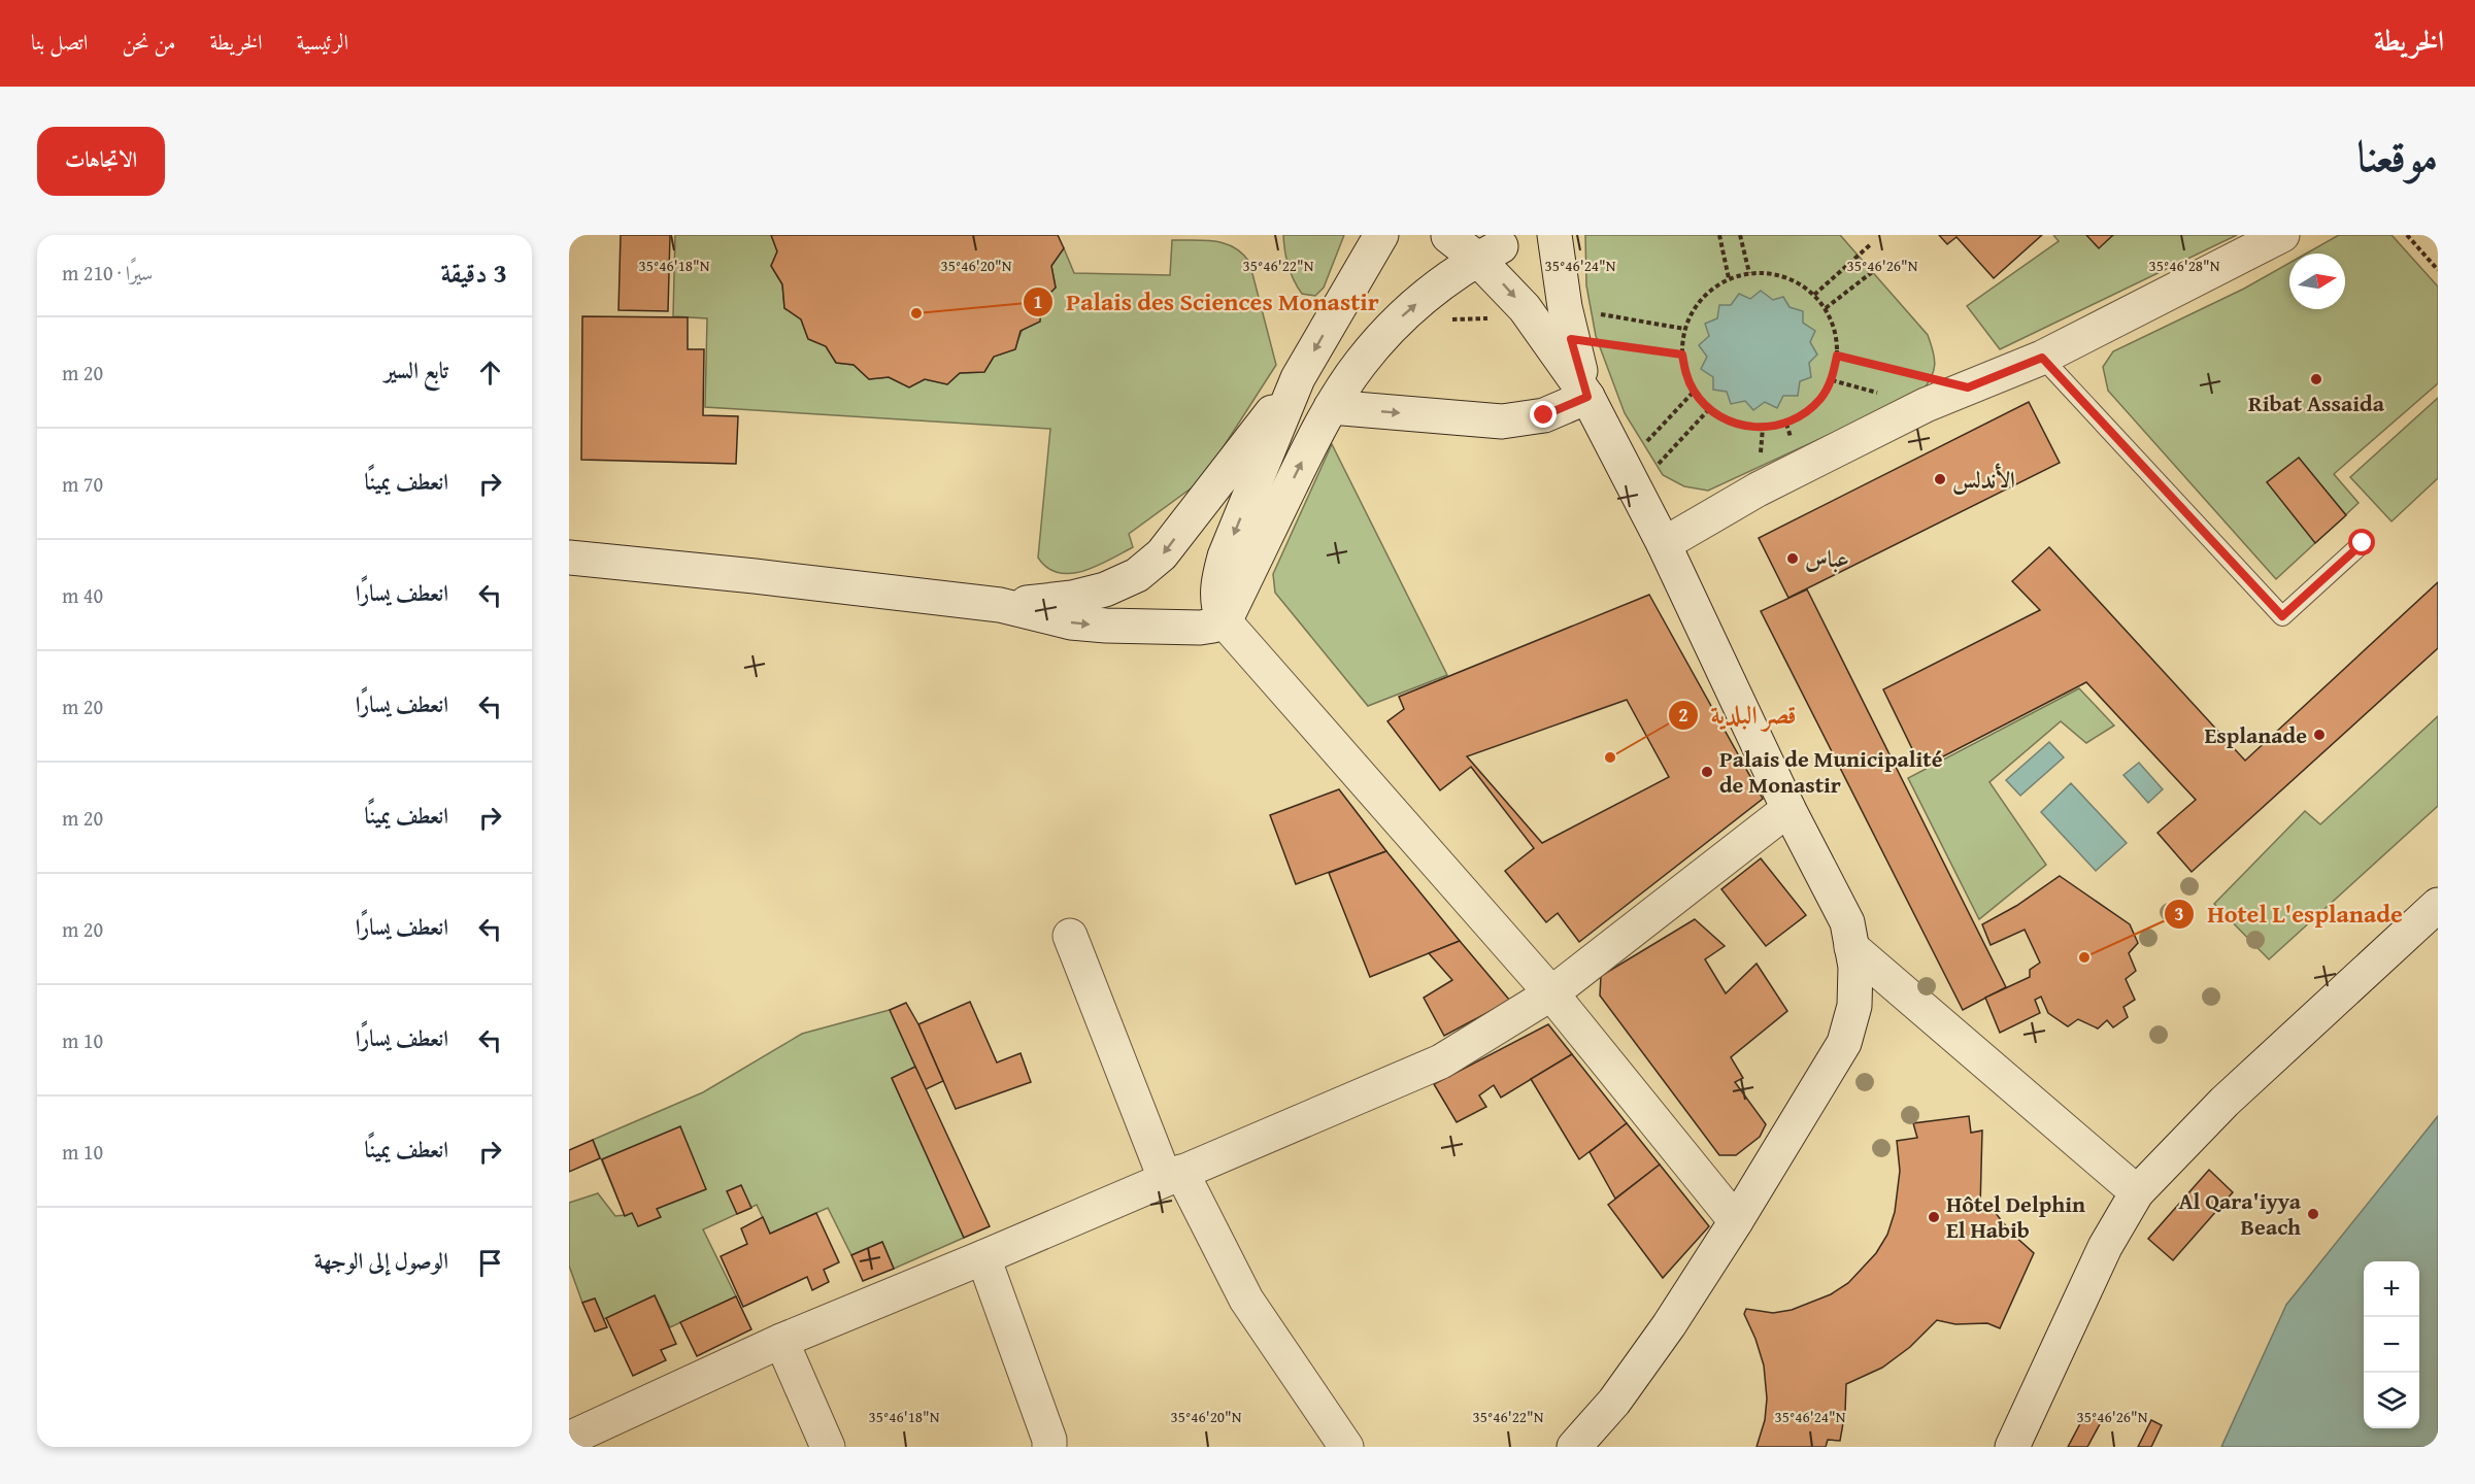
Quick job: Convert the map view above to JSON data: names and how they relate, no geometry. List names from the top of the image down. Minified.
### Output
{"places":["Palais des Sciences Monastir","Ribat Assaida","الأندلس","عباس","Esplanade","قصر البلدية","Palais de Municipalité de Monastir","Hotel L'esplanade","Al Qara'iyya Beach","Hôtel Delphin El Habib"],"north":"right","page":{"header":"الخريطة","nav":["الرئيسية","الخريطة","من نحن","اتصل بنا"],"title":"موقعنا","buttons":"الاتجاهات","heading":["3 دقيقة","سيرًا · 210 m"],"list":[["تابع السير","20 m"],["انعطف يمينًا","70 m"],["انعطف يسارًا","40 m"],["انعطف يسارًا","20 m"],["انعطف يمينًا","20 m"],["انعطف يسارًا","20 m"],["انعطف يسارًا","10 m"],["انعطف يمينًا","10 m"],"الوصول إلى الوجهة"],"map_buttons":["+","−"]},"coordinates":["35°46'18\"N","35°46'20\"N","35°46'22\"N","35°46'24\"N","35°46'26\"N","35°46'28\"N"]}
